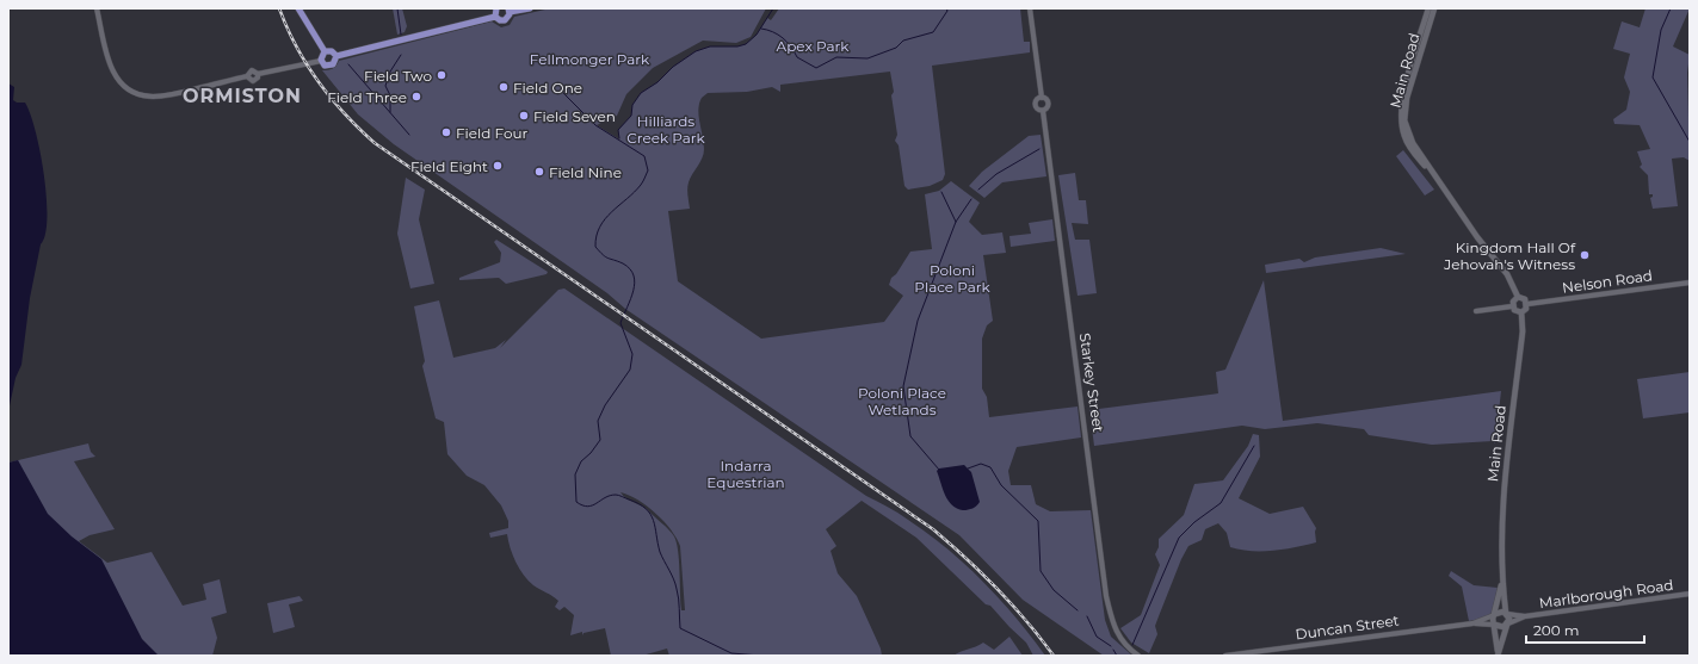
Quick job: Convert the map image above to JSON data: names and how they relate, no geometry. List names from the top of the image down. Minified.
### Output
{"streets":{"main road":["Main Road"],"street":["Nelson Road","Starkey Street","Marlborough Road","Duncan Street"]},"crossings":[["Main Road","Nelson Road"],["Main Road","Marlborough Road"],["Main Road","Duncan Street"],["Marlborough Road","Duncan Street"]],"districts":["ORMISTON"],"parks":["Apex Park","Fellmonger Park","Hilliards Creek Park","Poloni Place Park","Poloni Place Wetlands","Indarra Equestrian"],"places":["Field Two","Field One","Field Three","Field Seven","Field Four","Field Eight","Field Nine","Kingdom Hall Of Jehovah's Witness"],"scale_bar":"200 m"}
